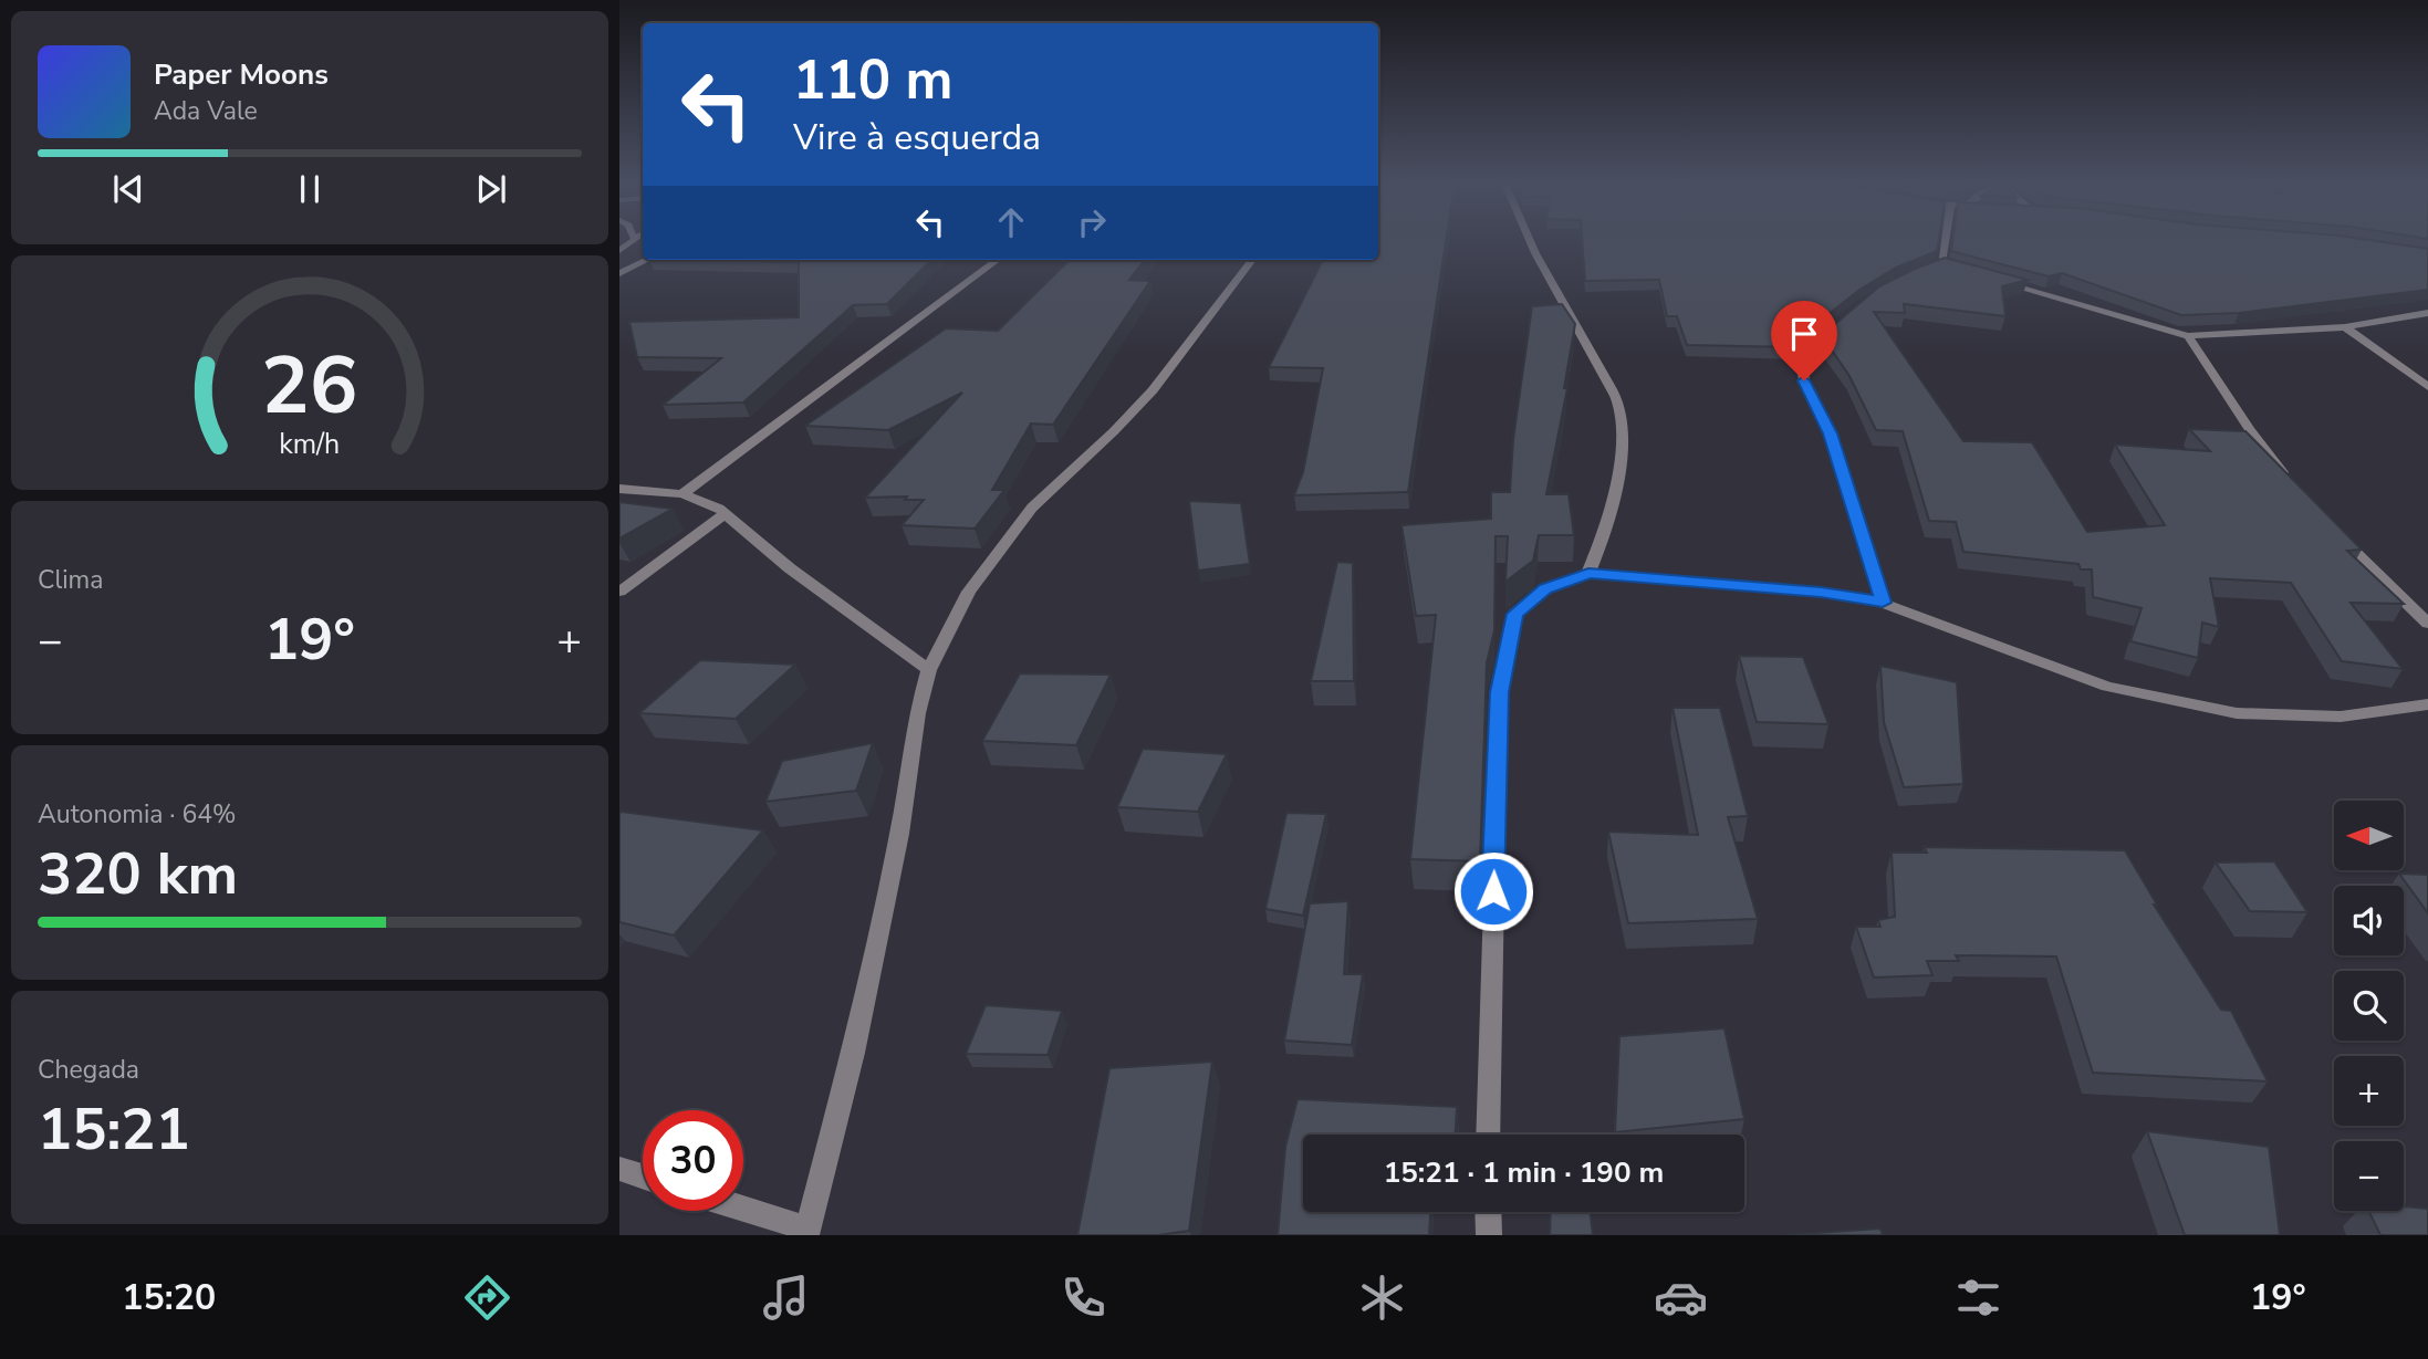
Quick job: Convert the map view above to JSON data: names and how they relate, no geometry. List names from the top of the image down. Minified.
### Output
{"north":"left","page":{"turn":["110 m","Vire à esquerda"],"song":["Paper Moons","Ada Vale"],"tile":["Clima",["Autonomia · 64%","320 km"],["Chegada","15:21"]],"heat":["−","19°","+"],"map_buttons":["+","−"],"limit":"30","trip":"15:21 · 1 min · 190 m","tabs":["15:20","19°"],"gauge":["26","km/h"]}}
